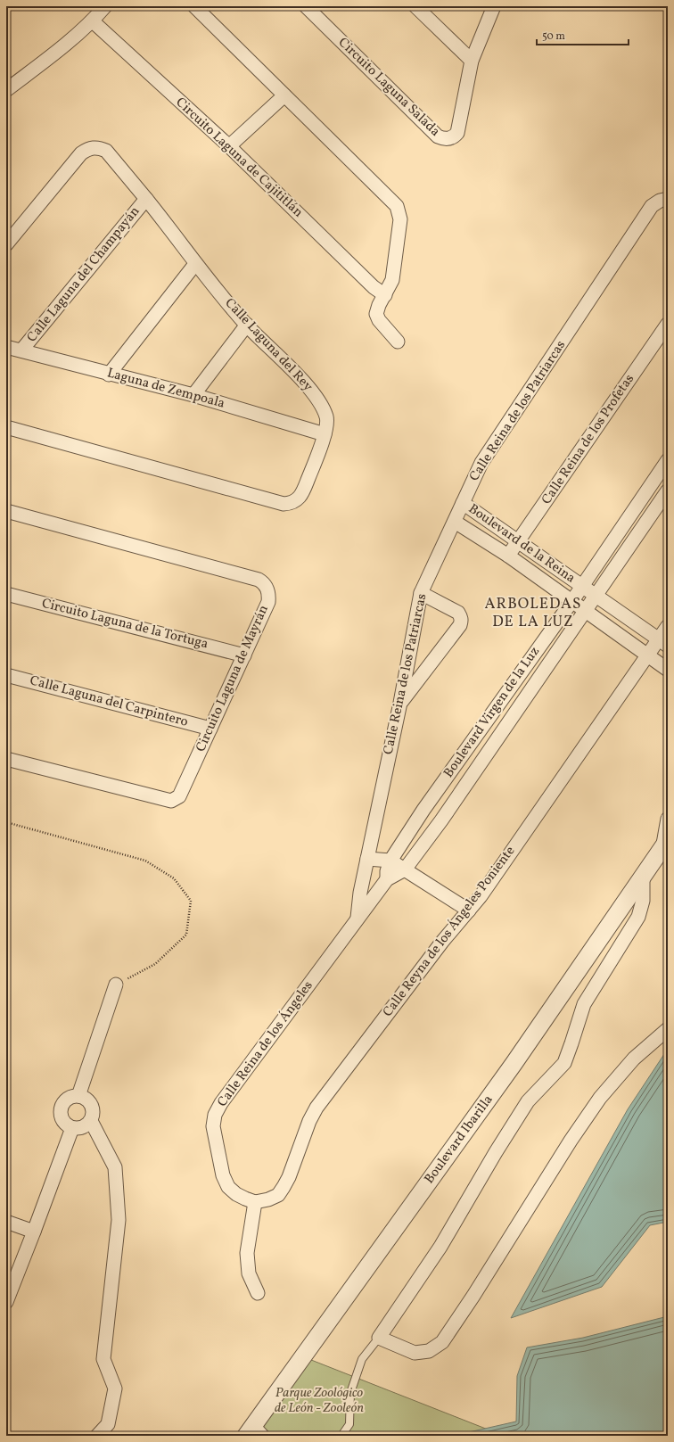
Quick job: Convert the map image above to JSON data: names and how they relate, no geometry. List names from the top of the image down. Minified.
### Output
{"streets":{"street":["Circuito Laguna Salada","Circuito Laguna de Cajititlán","Calle Laguna del Champayán","Calle Laguna del Rey","Laguna de Zempoala","Calle Reina de los Patriarcas","Calle Reina de los Profetas","Boulevard de la Reina","Circuito Laguna de la Tortuga","Circuito Laguna de Mayrán","Calle Laguna del Carpintero","Boulevard Virgen de la Luz","Calle Reyna de los Ángeles Poniente","Calle Reina de los Ángeles","Boulevard Ibarilla"]},"crossings":[["Calle Laguna del Champayán","Calle Laguna del Rey"],["Calle Laguna del Champayán","Laguna de Zempoala"],["Calle Laguna del Rey","Laguna de Zempoala"],["Calle Reina de los Patriarcas","Boulevard de la Reina"],["Calle Reina de los Profetas","Boulevard de la Reina"],["Boulevard de la Reina","Boulevard Virgen de la Luz"],["Boulevard de la Reina","Calle Reyna de los Ángeles Poniente"],["Circuito Laguna de la Tortuga","Circuito Laguna de Mayrán"],["Circuito Laguna de Mayrán","Calle Laguna del Carpintero"],["Boulevard Virgen de la Luz","Calle Reina de los Ángeles"],["Calle Reyna de los Ángeles Poniente","Calle Reina de los Ángeles"]],"districts":["ARBOLEDAS DE LA LUZ"],"parks":["Parque Zoológico de León - Zooleón"],"scale_bar":"50 m"}
